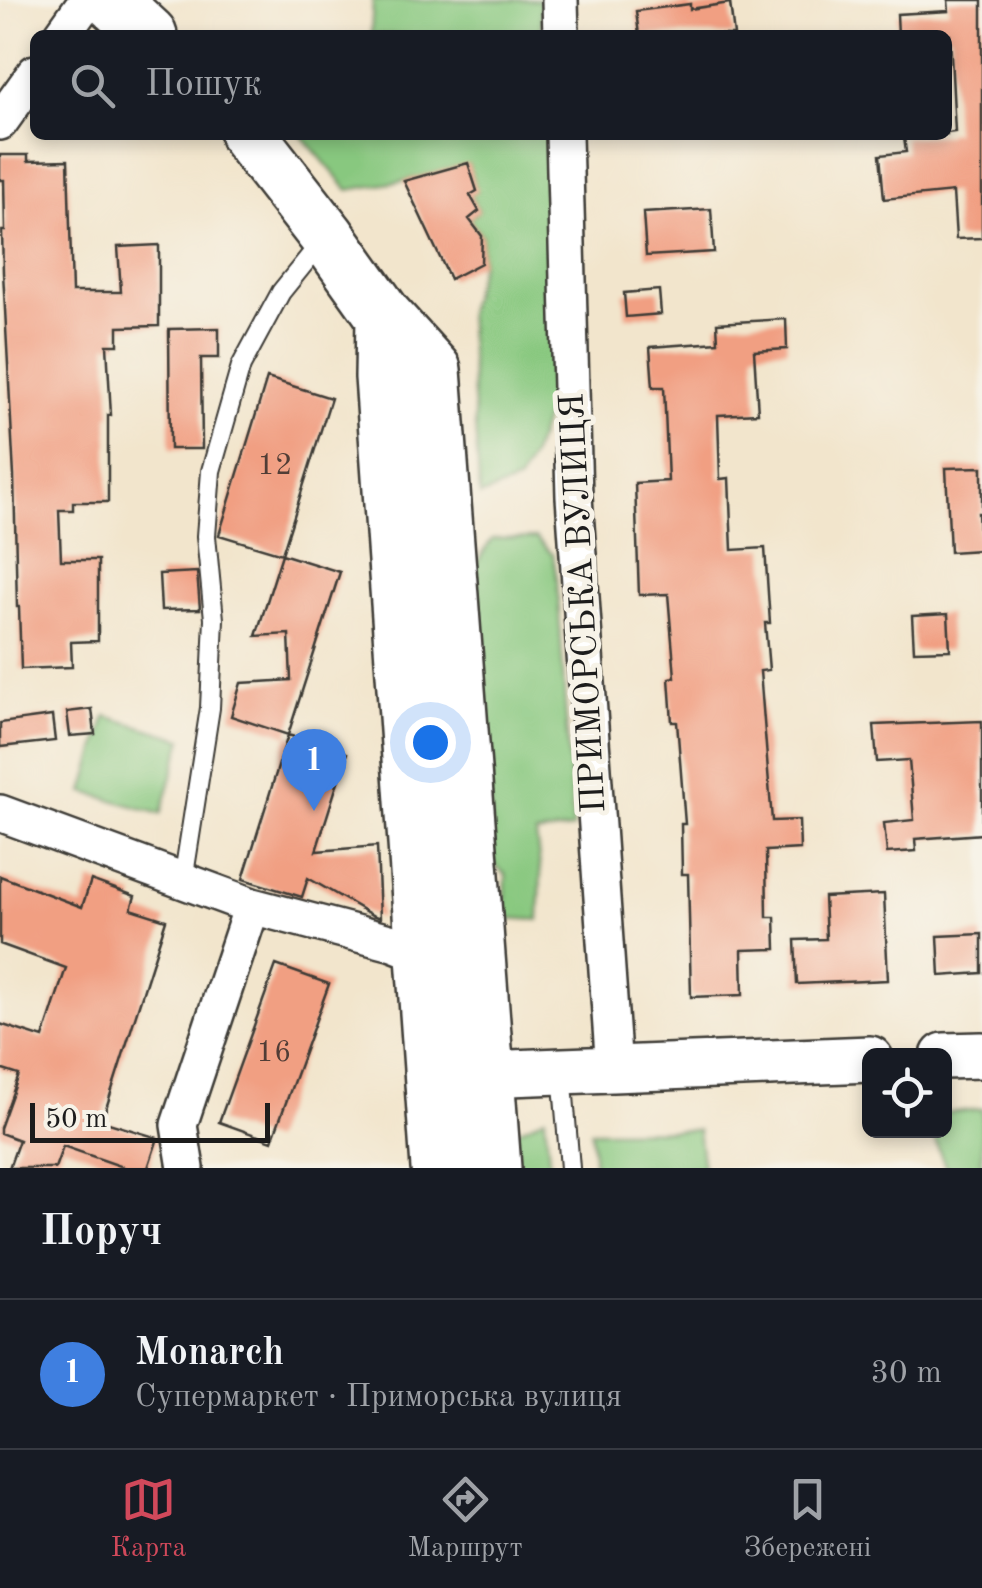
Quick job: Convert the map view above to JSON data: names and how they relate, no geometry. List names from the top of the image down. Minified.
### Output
{"streets":{"street":["ПРИМОРСЬКА ВУЛИЦЯ"]},"house_numbers":["12","16"],"scale_bar":"50 m","page":{"search":"Пошук","pins":"1","scale":"50 m","heading":"Поруч","list":[{"mark":"1","name":"Monarch","note":"Супермаркет · Приморська вулиця","value":"30 m"}],"nav":["Карта","Маршрут","Збережені"]}}
